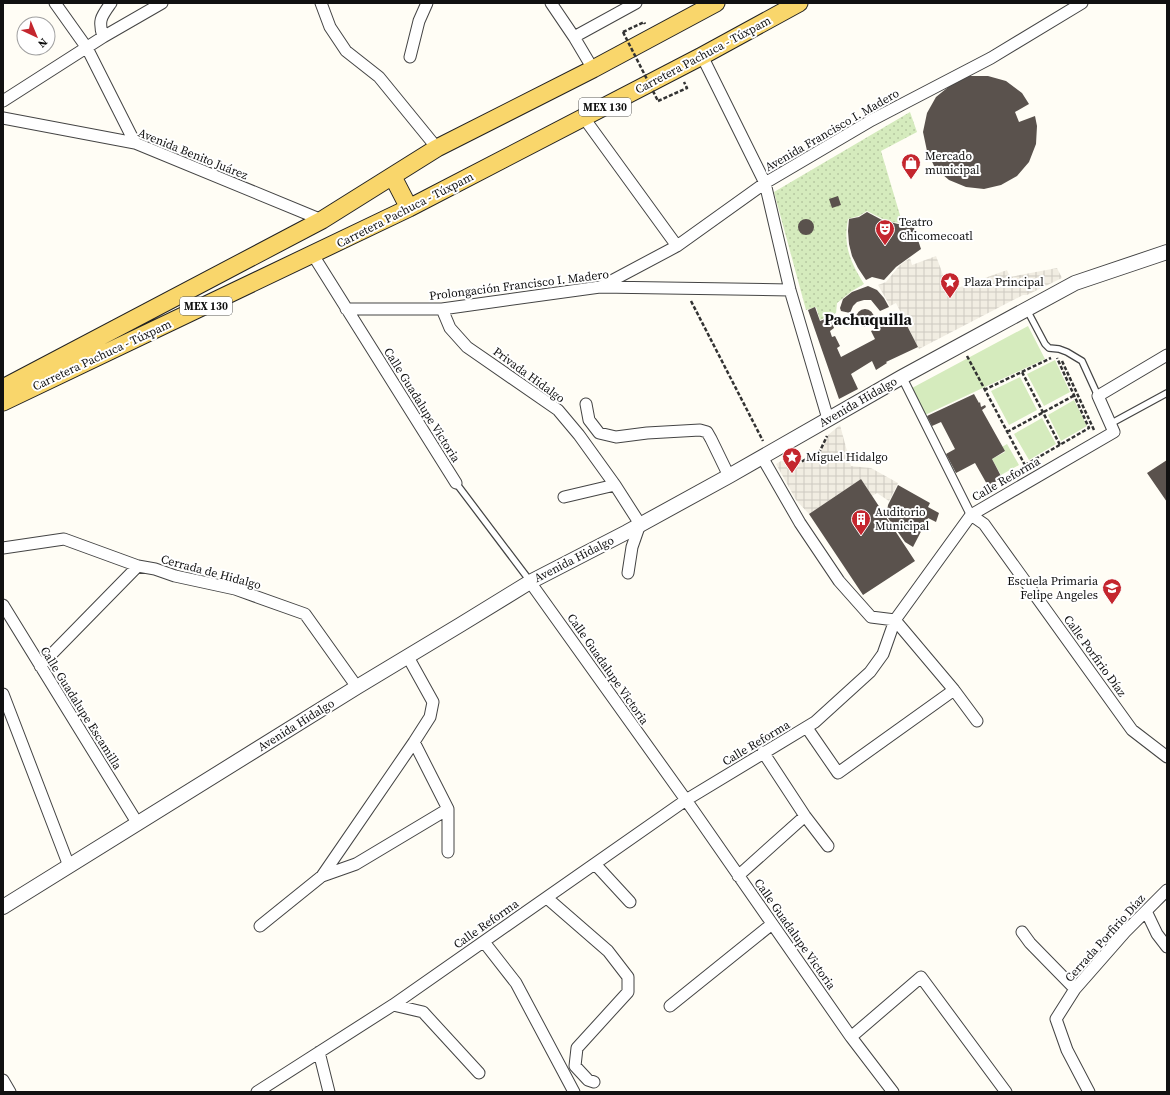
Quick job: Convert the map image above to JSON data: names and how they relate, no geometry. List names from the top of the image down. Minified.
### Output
{"streets":{"main road":["Carretera Pachuca - Túxpam","MEX 130"],"street":["Avenida Francisco I. Madero","Avenida Benito Juárez","Prolongación Francisco I. Madero","Privada Hidalgo","Avenida Hidalgo","Calle Guadalupe Victoria","Calle Reforma","Cerrada de Hidalgo","Calle Porfirio Díaz","Calle Guadalupe Escamilla","Cerrada Porfirio Díaz"]},"crossings":[["Carretera Pachuca - Túxpam","Avenida Benito Juárez"],["Carretera Pachuca - Túxpam","Calle Guadalupe Victoria"],["Avenida Francisco I. Madero","Prolongación Francisco I. Madero"],["Prolongación Francisco I. Madero","Privada Hidalgo"],["Prolongación Francisco I. Madero","Calle Guadalupe Victoria"],["Privada Hidalgo","Avenida Hidalgo"],["Avenida Hidalgo","Calle Guadalupe Victoria"],["Avenida Hidalgo","Cerrada de Hidalgo"],["Avenida Hidalgo","Calle Porfirio Díaz"],["Avenida Hidalgo","Calle Guadalupe Escamilla"],["Calle Guadalupe Victoria","Calle Reforma"],["Calle Reforma","Calle Porfirio Díaz"]],"districts":["Pachuquilla"],"places":{"shop":["Mercado municipal"],"theatre":["Teatro Chicomecoatl"],"place":["Plaza Principal","Miguel Hidalgo"],"building":["Auditorio Municipal"],"school or university":["Escuela Primaria Felipe Angeles"]},"north":"bottom right"}
